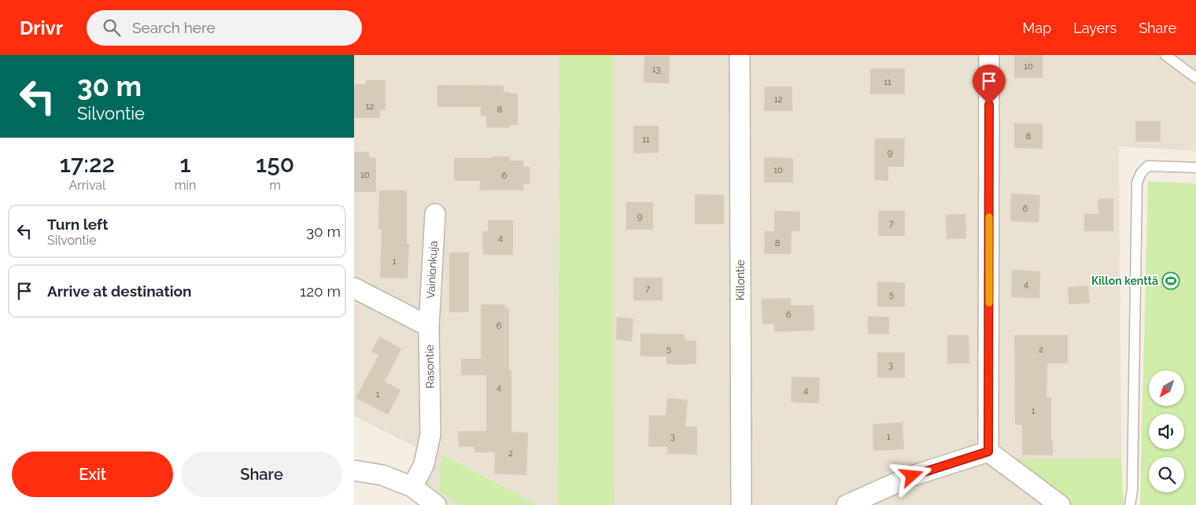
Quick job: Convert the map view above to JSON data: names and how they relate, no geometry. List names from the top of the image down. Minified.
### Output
{"streets":{"street":["Vainionkuja","Killontie","Rasontie"]},"crossings":[["Vainionkuja","Rasontie"]],"places":{"sports":["Killon kenttä"]},"house_numbers":["10","13","11","12","12","8","8","11","9","10","10","6","6","9","7","4","8","1","4","7","5","6","6","5","2","3","4","4","1","1","3","1","2"],"north":"bottom left","page":{"header":"Drivr","search":"Search here","nav":["Map","Layers","Share"],"turn":["30 m","Silvontie"],"eta":["17:22","Arrival","1","min","150","m"],"list":[{"name":"Turn left","note":"Silvontie","value":"30 m"},{"name":"Arrive at destination","value":"120 m"}],"buttons":["Exit","Share"]}}
